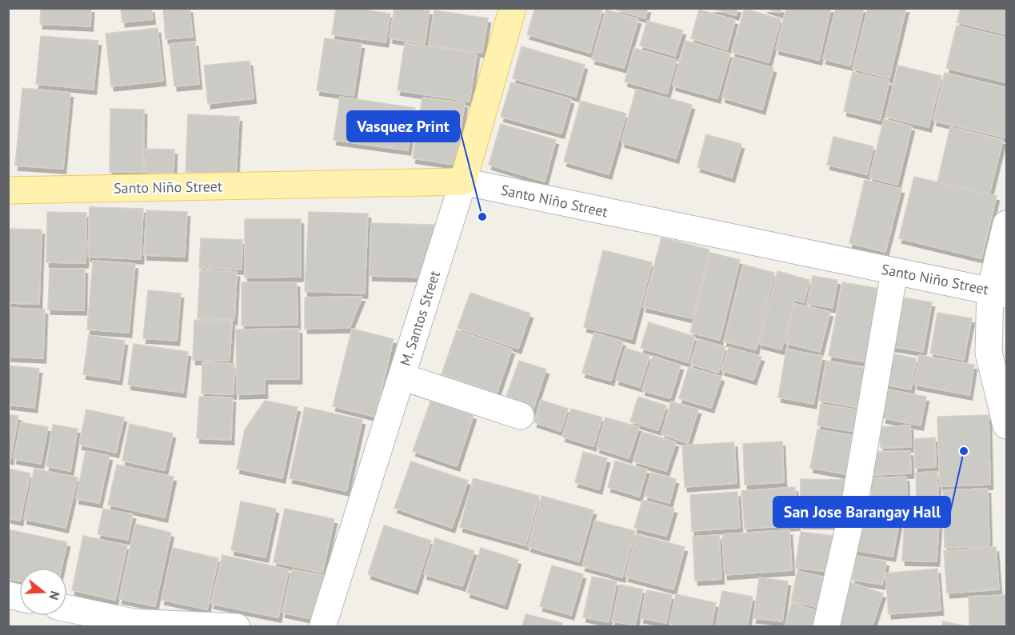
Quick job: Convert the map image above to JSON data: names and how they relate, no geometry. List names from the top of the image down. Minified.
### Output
{"streets":{"main road":["Santo Niño Street","M. Santos Street"]},"crossings":[["Santo Niño Street","M. Santos Street"]],"places":["Vasquez Print","San Jose Barangay Hall"],"north":"right"}
